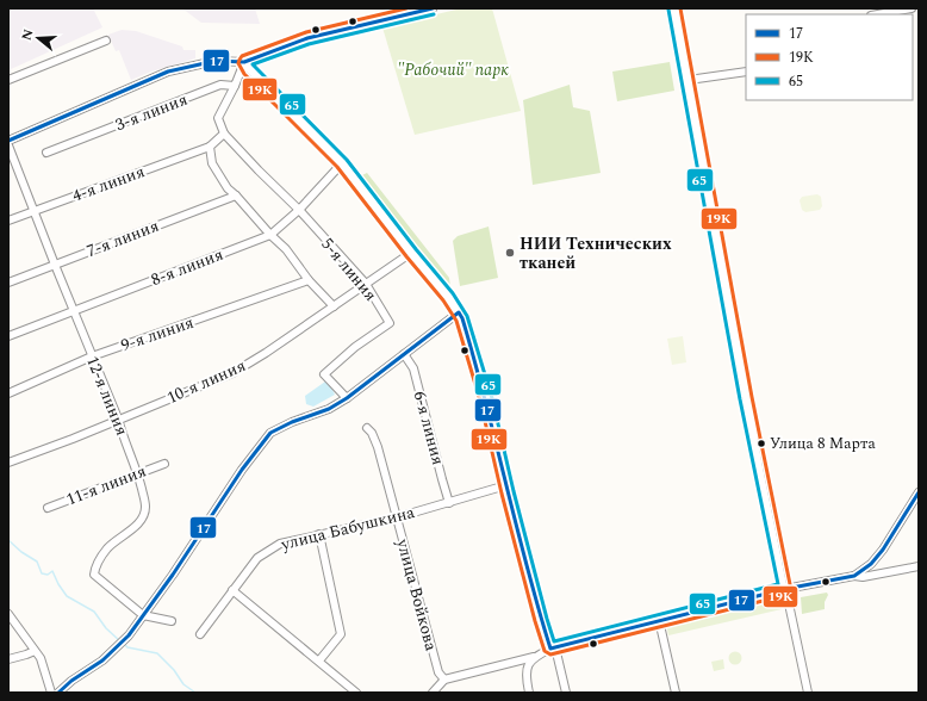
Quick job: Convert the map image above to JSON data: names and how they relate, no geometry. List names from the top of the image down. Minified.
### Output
{"streets":{"street":["3-я линия","4-я линия","7-я линия","8-я линия","5-я линия","9-я линия","10-я линия","12-я линия","6-я линия","11-я линия","улица Бабушкина","улица Войкова"]},"crossings":[["4-я линия","12-я линия"],["7-я линия","12-я линия"],["8-я линия","5-я линия"],["8-я линия","12-я линия"],["5-я линия","10-я линия"],["9-я линия","12-я линия"],["10-я линия","12-я линия"],["12-я линия","11-я линия"],["6-я линия","улица Бабушкина"],["улица Бабушкина","улица Войкова"]],"parks":["\"Рабочий\" парк"],"places":["НИИ Технических тканей","Улица 8 Марта"],"lines":["transit line 17","transit line 19К","transit line 65"],"legend":["17","19К","65"],"north":"left"}
